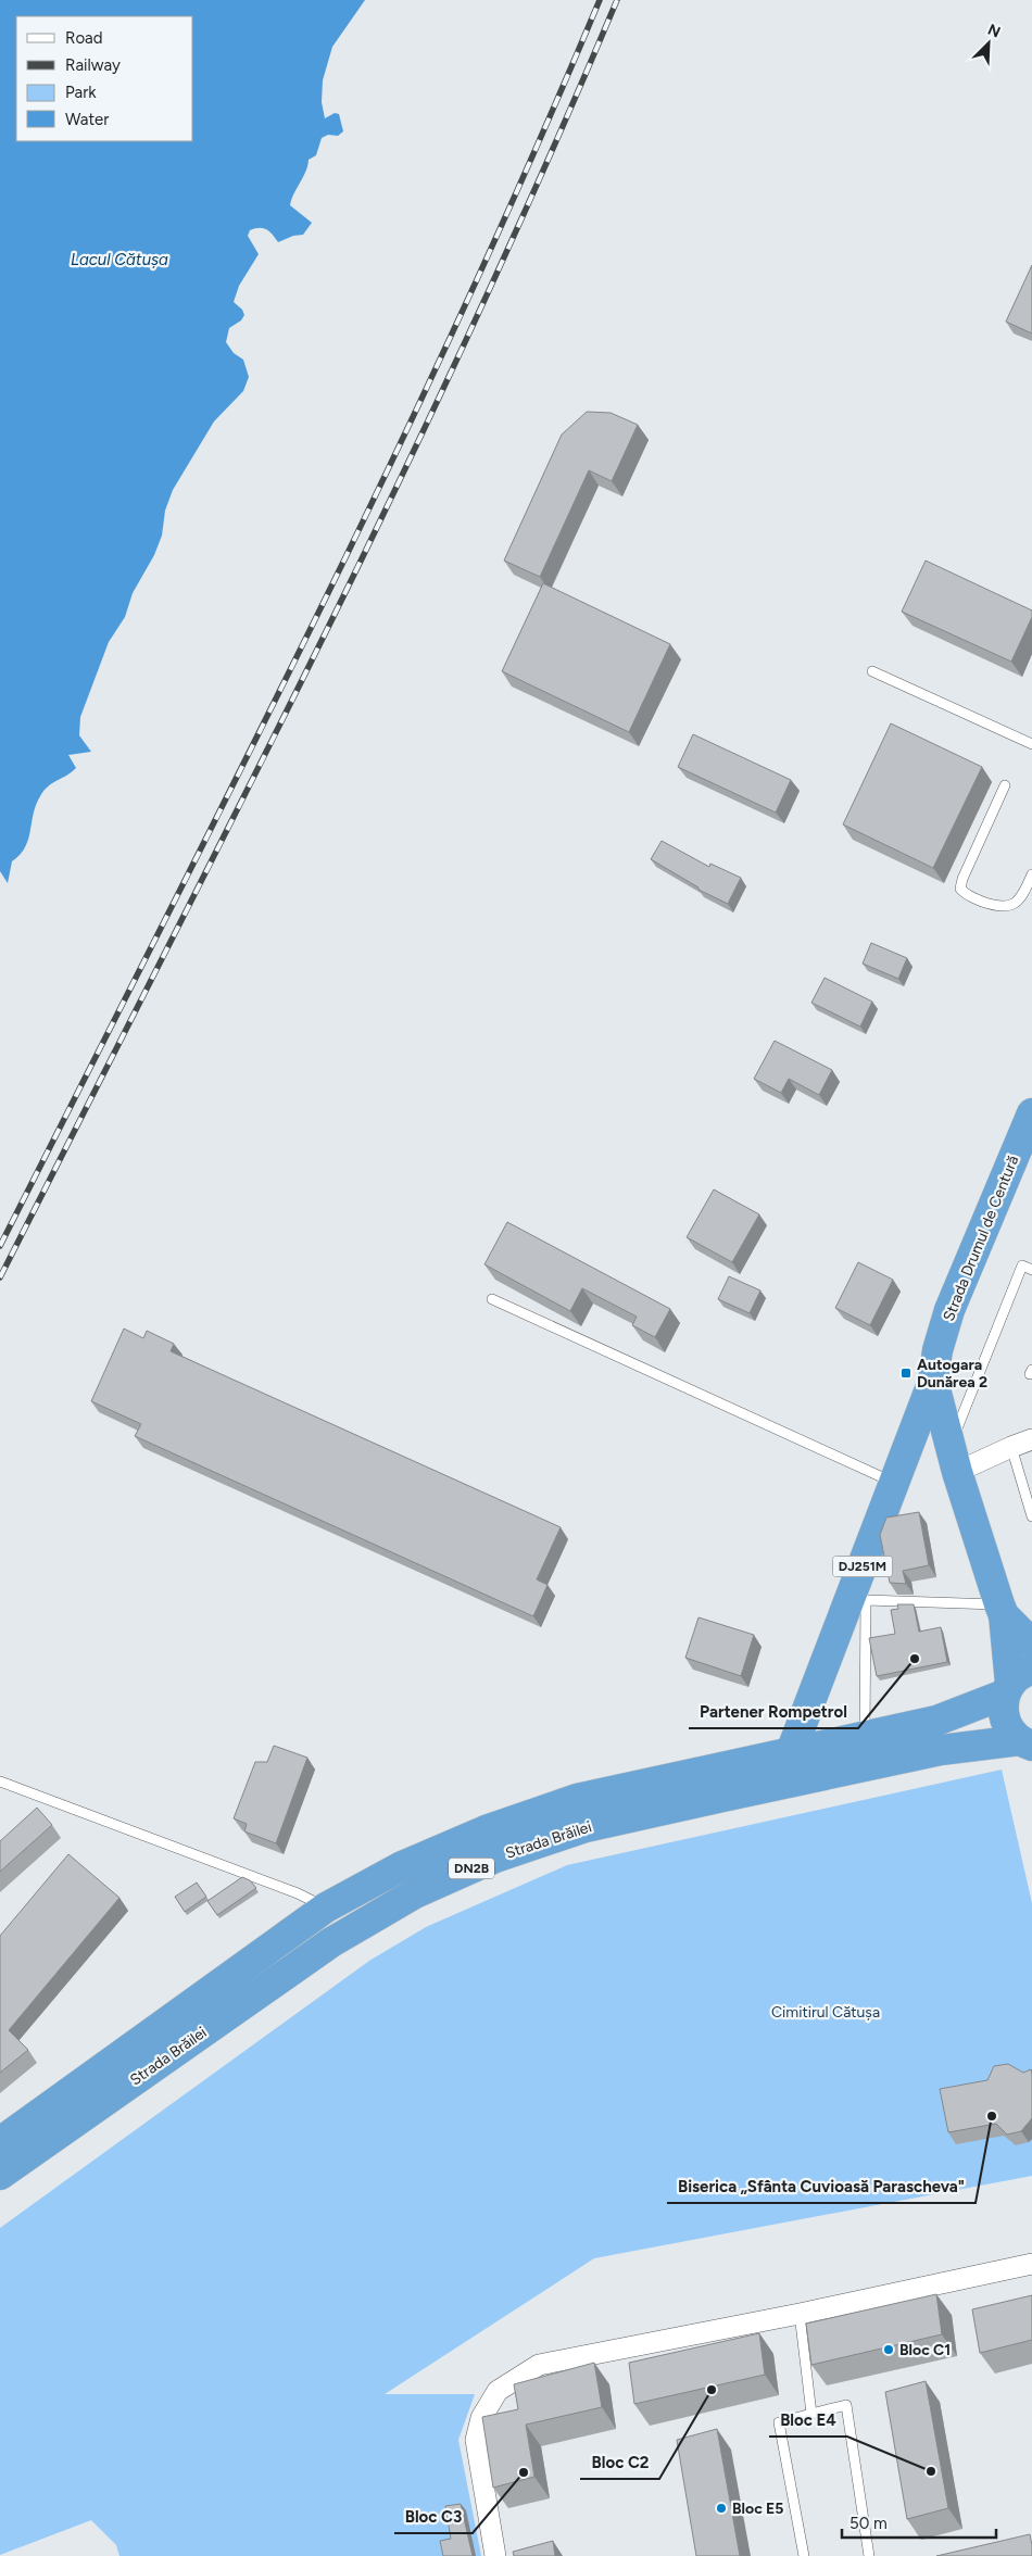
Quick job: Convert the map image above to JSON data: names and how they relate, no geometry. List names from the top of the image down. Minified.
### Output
{"streets":{"highway":["Strada Drumul de Centură","DJ251M","Strada Brăilei","DN2B"]},"crossings":[["Strada Drumul de Centură","DJ251M"],["Strada Drumul de Centură","Strada Brăilei"],["DJ251M","Strada Brăilei"]],"water":["Lacul Cătușa"],"parks":["Cimitirul Cătușa"],"places":{"transit":["Autogara Dunărea 2"],"other":["Partener Rompetrol","Biserica „Sfânta Cuvioasă Parascheva\"","Bloc C1","Bloc C2","Bloc E4","Bloc C3","Bloc E5"]},"legend":["Road","Railway","Park","Water"],"scale_bar":"50 m","north":"top right"}
